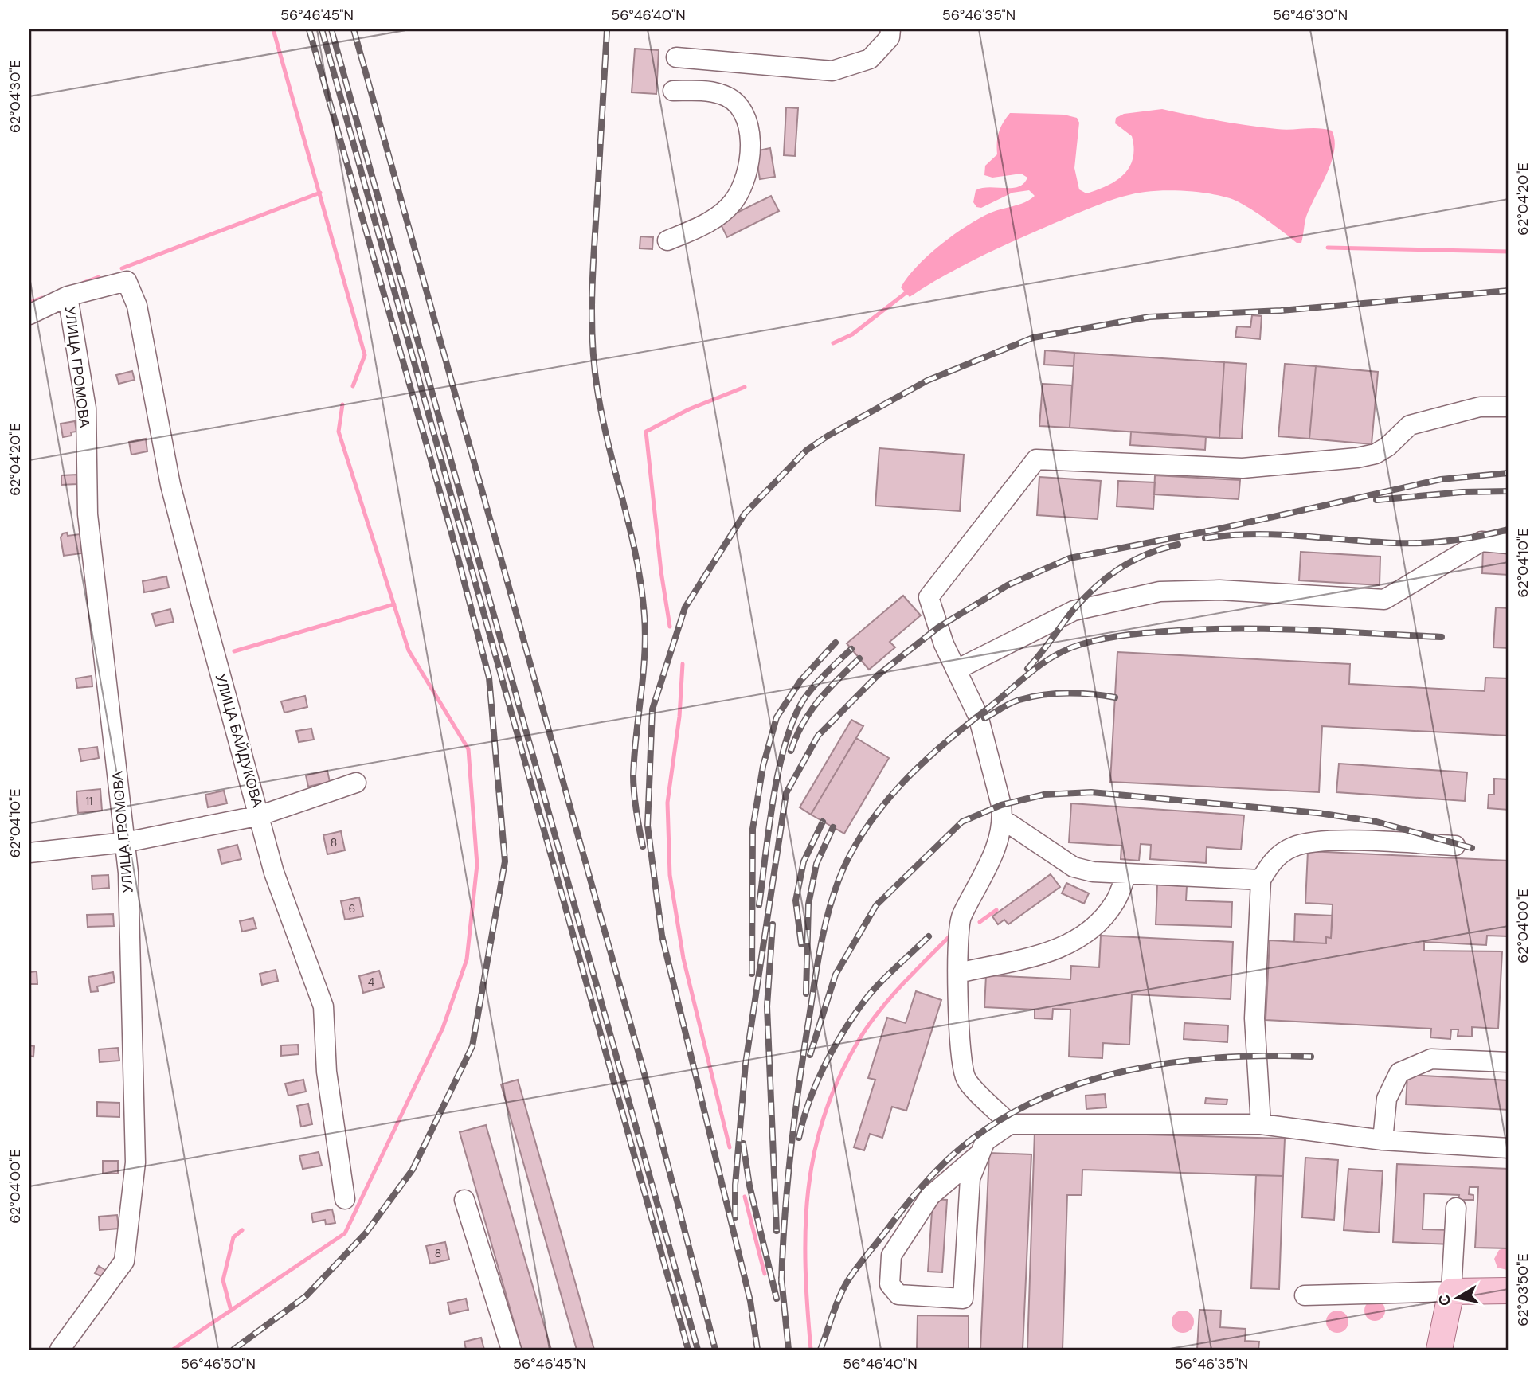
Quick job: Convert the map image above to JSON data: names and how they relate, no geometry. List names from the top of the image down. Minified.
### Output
{"streets":{"street":["УЛИЦА ГРОМОВА","УЛИЦА БАЙДУКОВА"]},"crossings":[["УЛИЦА ГРОМОВА","УЛИЦА БАЙДУКОВА"]],"house_numbers":["11","8","6","4","8"],"north":"left","coordinates":["56°46'45\"N","56°46'40\"N","56°46'35\"N","56°46'30\"N","62°04'30\"E","62°04'20\"E","62°04'10\"E","62°04'00\"E","62°03'50\"E","56°46'50\"N"]}
